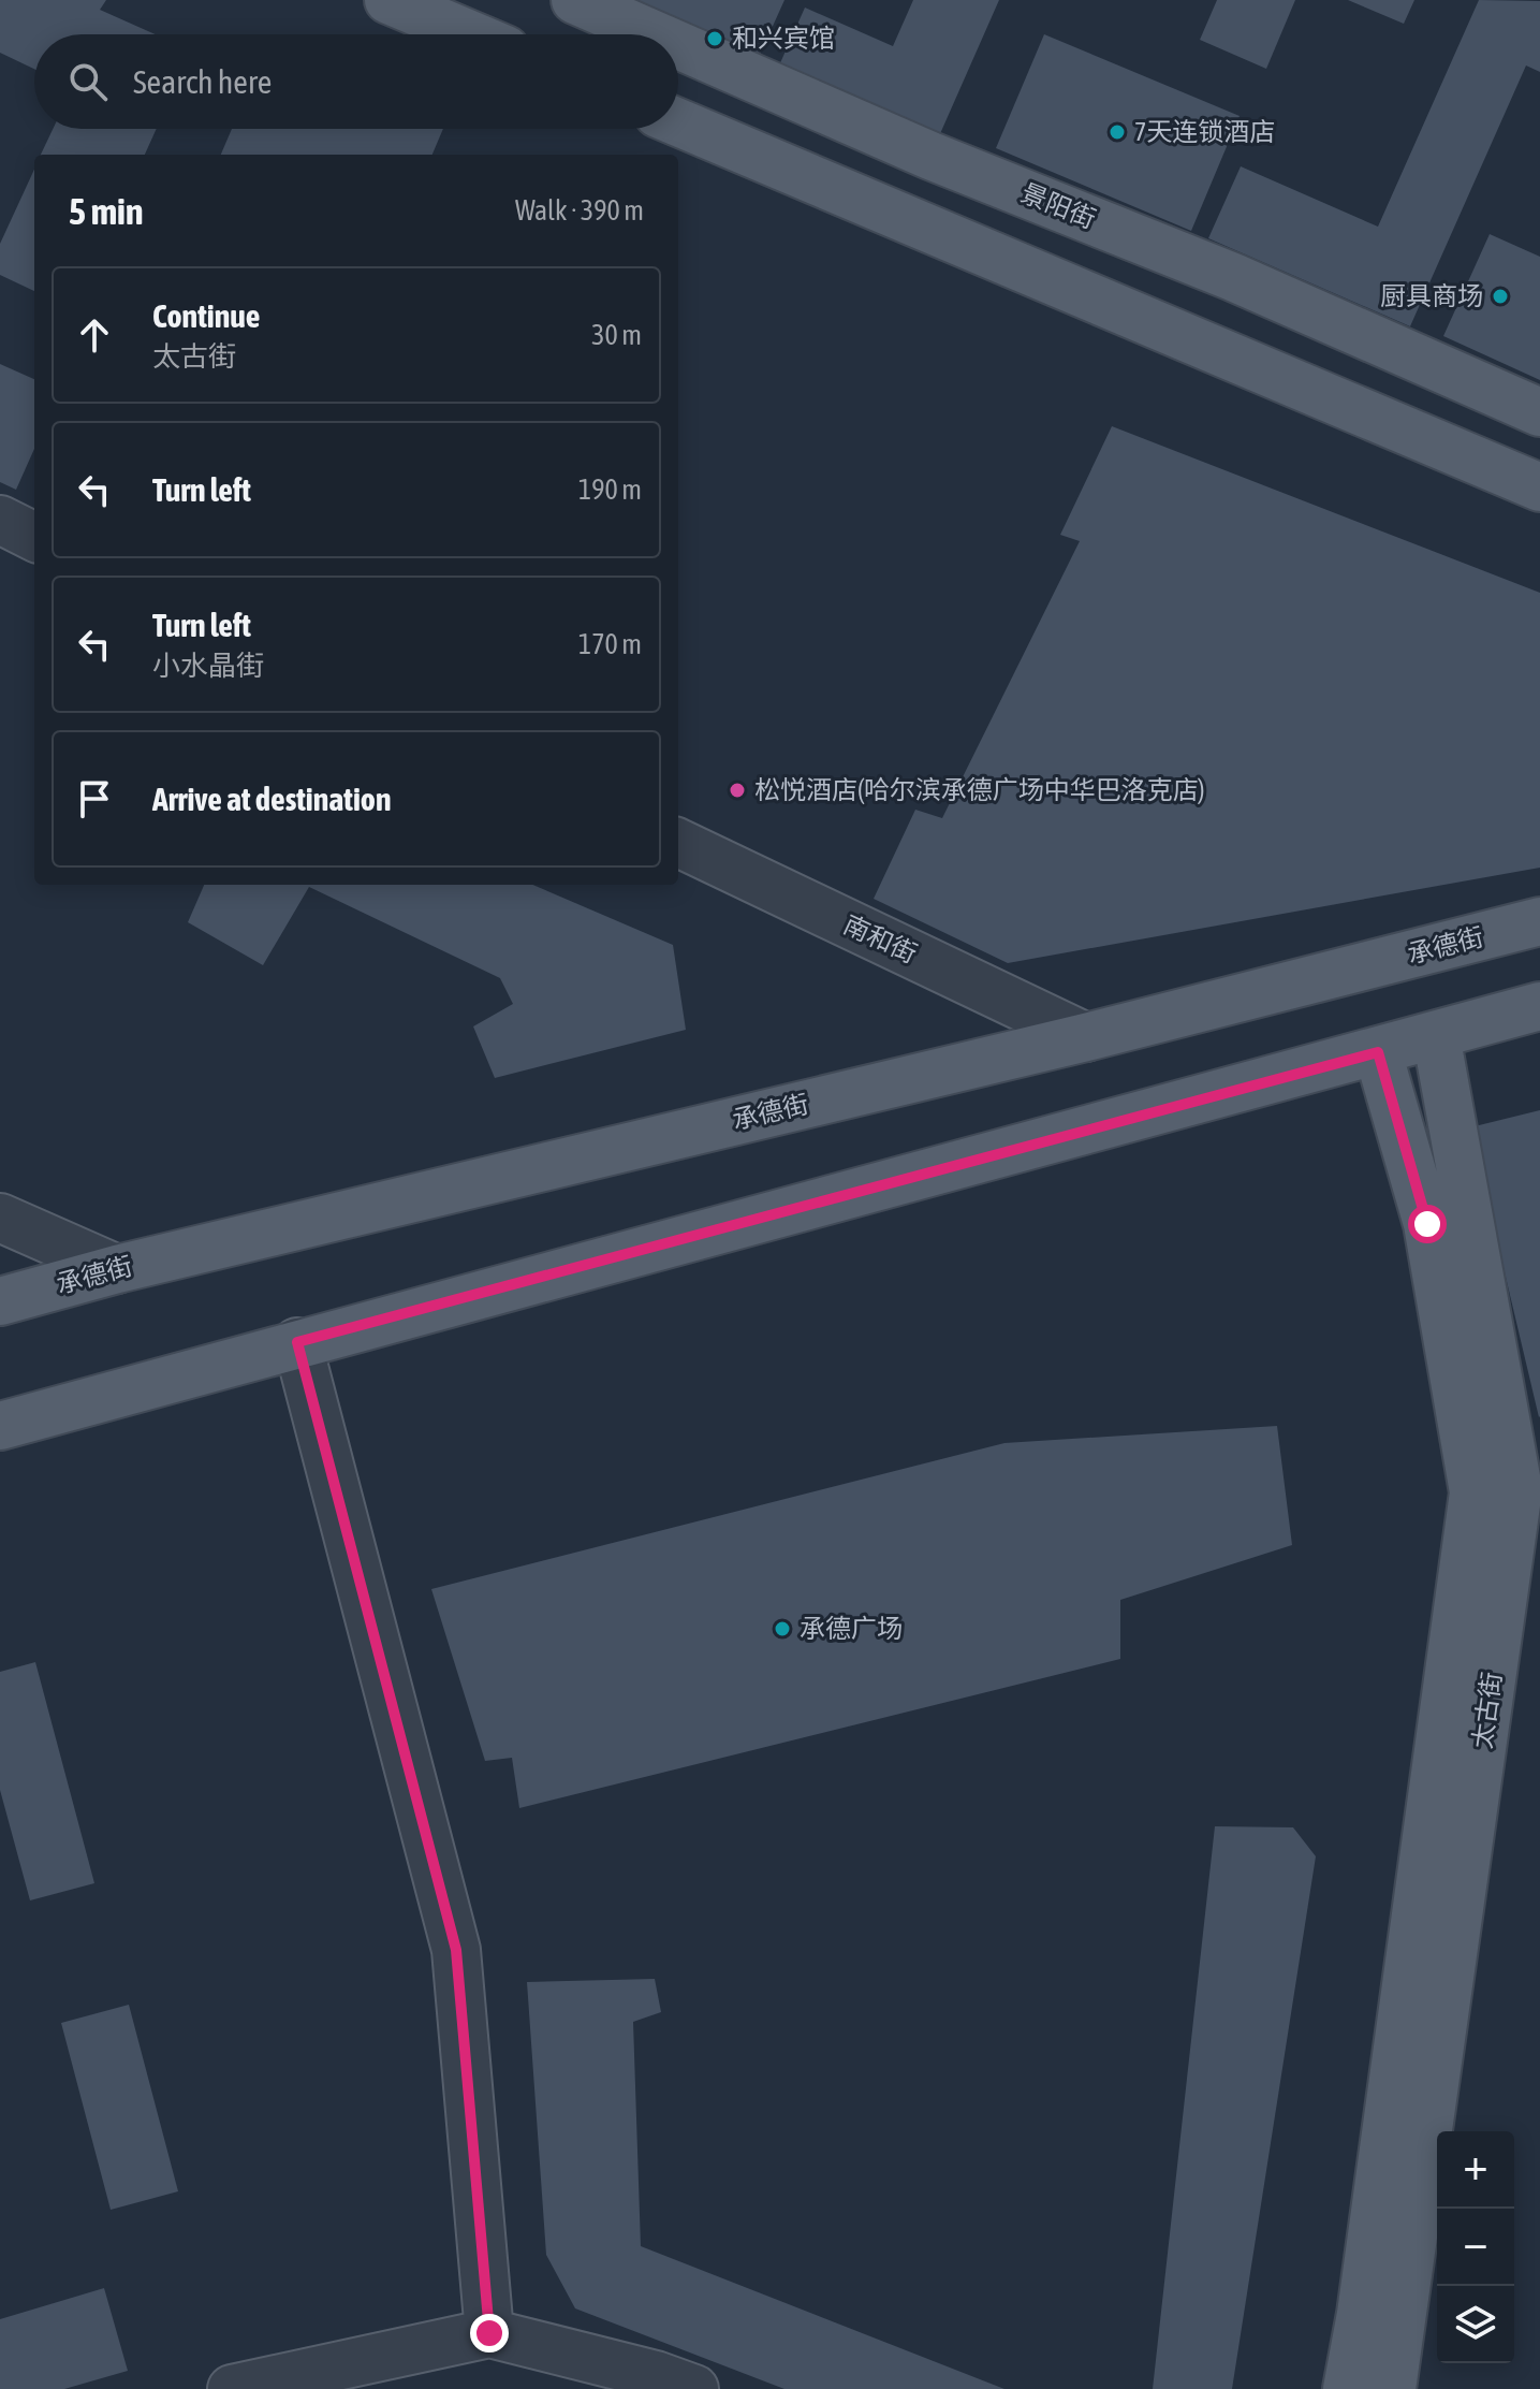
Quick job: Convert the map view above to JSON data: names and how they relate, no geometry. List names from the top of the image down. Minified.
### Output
{"streets":{"main road":["景阳街","承德街","太古街"],"street":["南和街"]},"crossings":[["南和街","承德街"]],"places":["和兴宾馆","7天连锁酒店","厨具商场","松悦酒店(哈尔滨承德广场中华巴洛克店)","承德广场"],"page":{"search":"Search here","heading":["5 min","Walk · 390 m"],"list":[["Continue","太古街","30 m"],["Turn left","190 m"],["Turn left","小水晶街","170 m"],"Arrive at destination"],"map_buttons":["+","−"]}}
